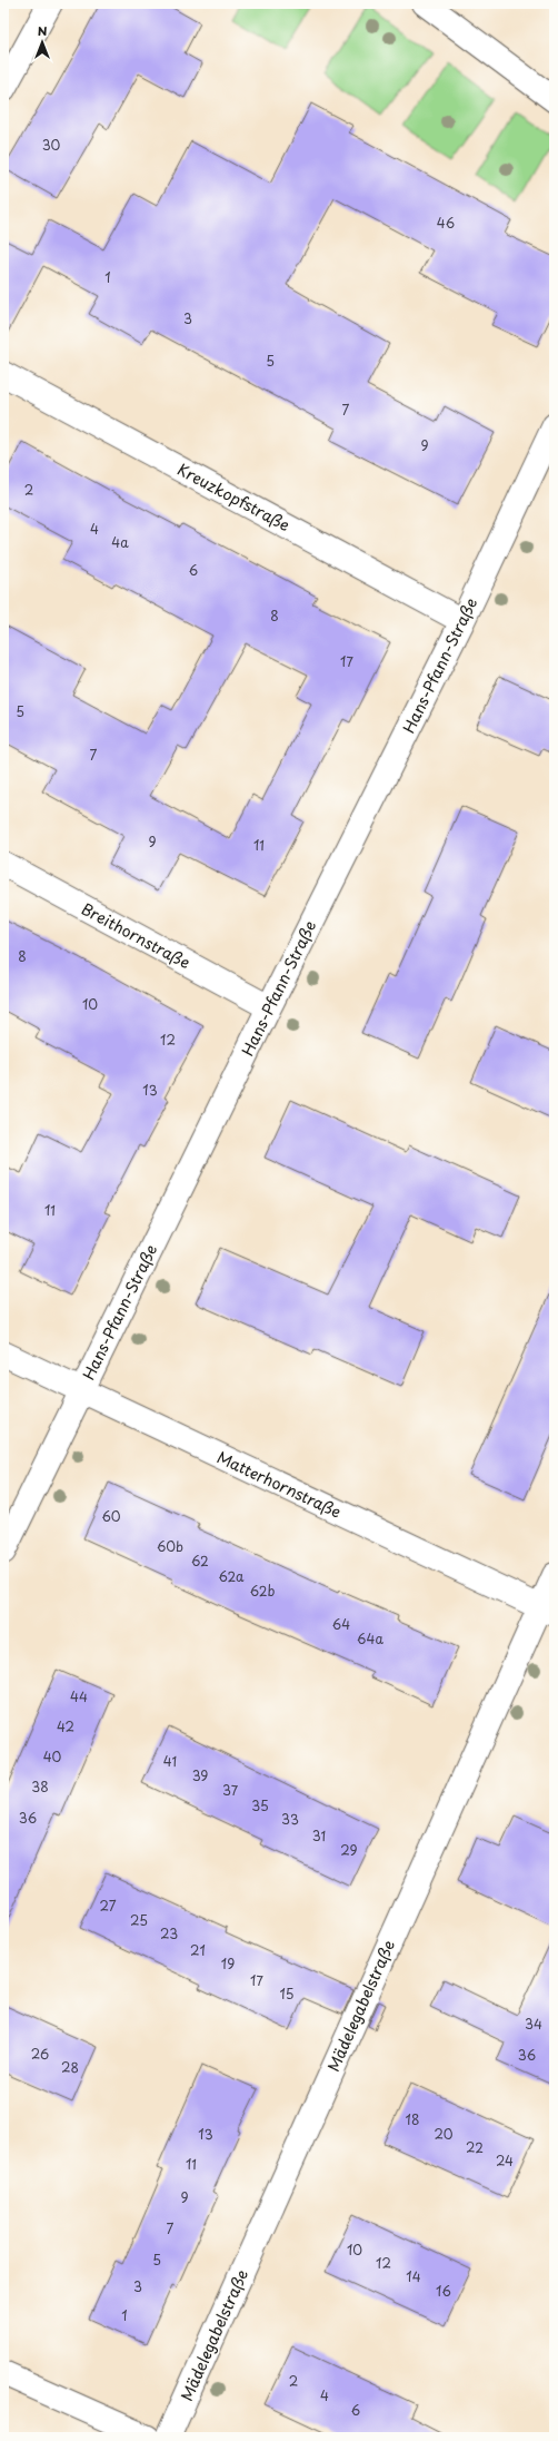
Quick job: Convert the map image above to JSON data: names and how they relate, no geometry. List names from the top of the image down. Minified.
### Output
{"streets":{"street":["Kreuzkopfstraße","Hans-Pfann-Straße","Breithornstraße","Matterhornstraße","Mädelegabelstraße"]},"crossings":[["Kreuzkopfstraße","Hans-Pfann-Straße"],["Hans-Pfann-Straße","Breithornstraße"],["Hans-Pfann-Straße","Matterhornstraße"],["Matterhornstraße","Mädelegabelstraße"]],"house_numbers":["30","46","1","3","5","7","9","2","4","4a","6","8","17","5","7","9","11","8","10","12","13","11","60","60b","62","62a","62b","64","64a","44","42","40","41","39","38","37","35","36","33","31","29","27","25","23","21","19","17","15","34","26","36","28","18","13","20","22","24","11","9","7","10","5","12","14","3","16","1","2","4","6"],"north":"top"}
